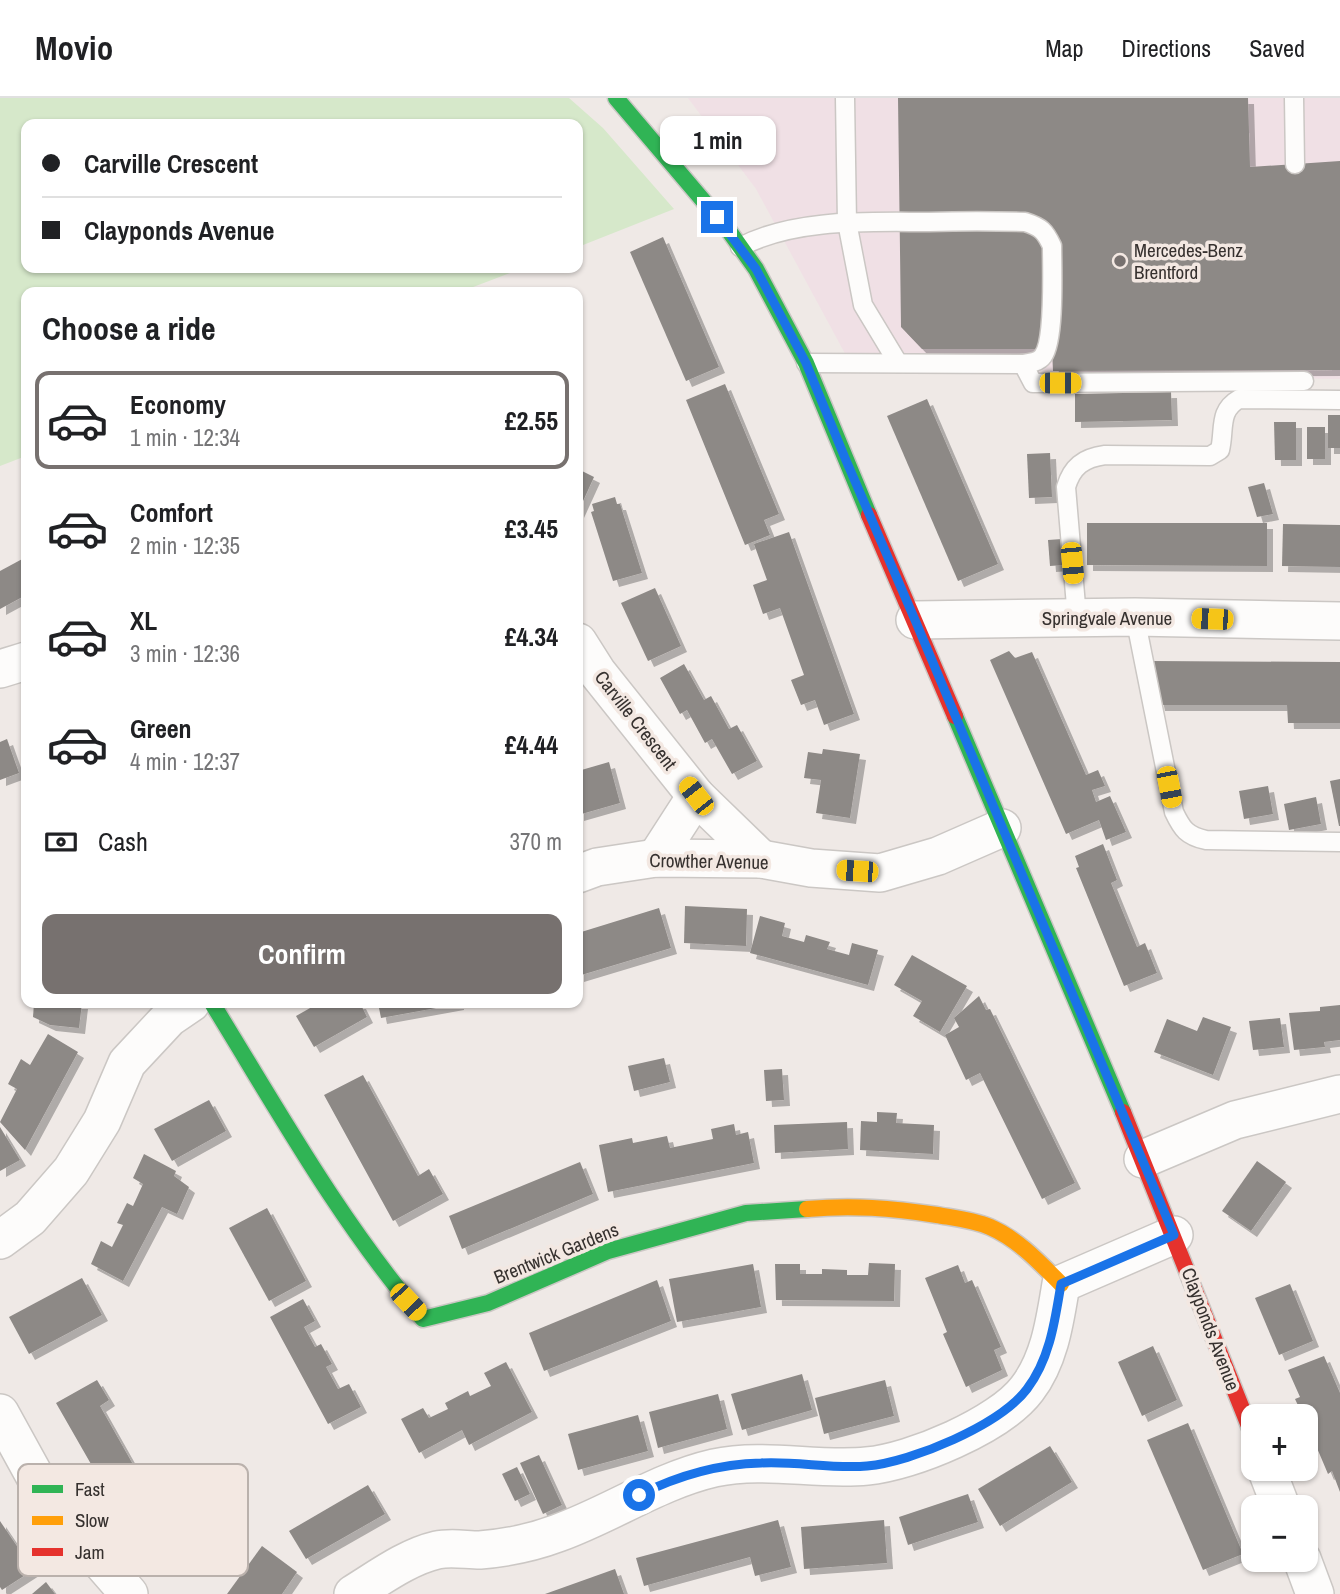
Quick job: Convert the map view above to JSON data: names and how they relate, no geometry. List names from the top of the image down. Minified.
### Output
{"streets":{"street":["Springvale Avenue","Carville Crescent","Crowther Avenue","Brentwick Gardens","Clayponds Avenue"]},"crossings":[["Springvale Avenue","Clayponds Avenue"],["Carville Crescent","Crowther Avenue"],["Crowther Avenue","Clayponds Avenue"]],"places":["Mercedes-Benz Brentford"],"legend":["Fast","Slow","Jam"],"page":{"header":"Movio","nav":["Map","Directions","Saved"],"bubble":"1 min","banner":["Carville Crescent","Clayponds Avenue"],"heading":"Choose a ride","list":[{"name":"Economy","note":"1 min · 12:34","value":"£2.55"},{"name":"Comfort","note":"2 min · 12:35","value":"£3.45"},{"name":"XL","note":"3 min · 12:36","value":"£4.34"},{"name":"Green","note":"4 min · 12:37","value":"£4.44"}],"pay":["Cash","370 m"],"buttons":"Confirm","map_buttons":["+","−"]}}
